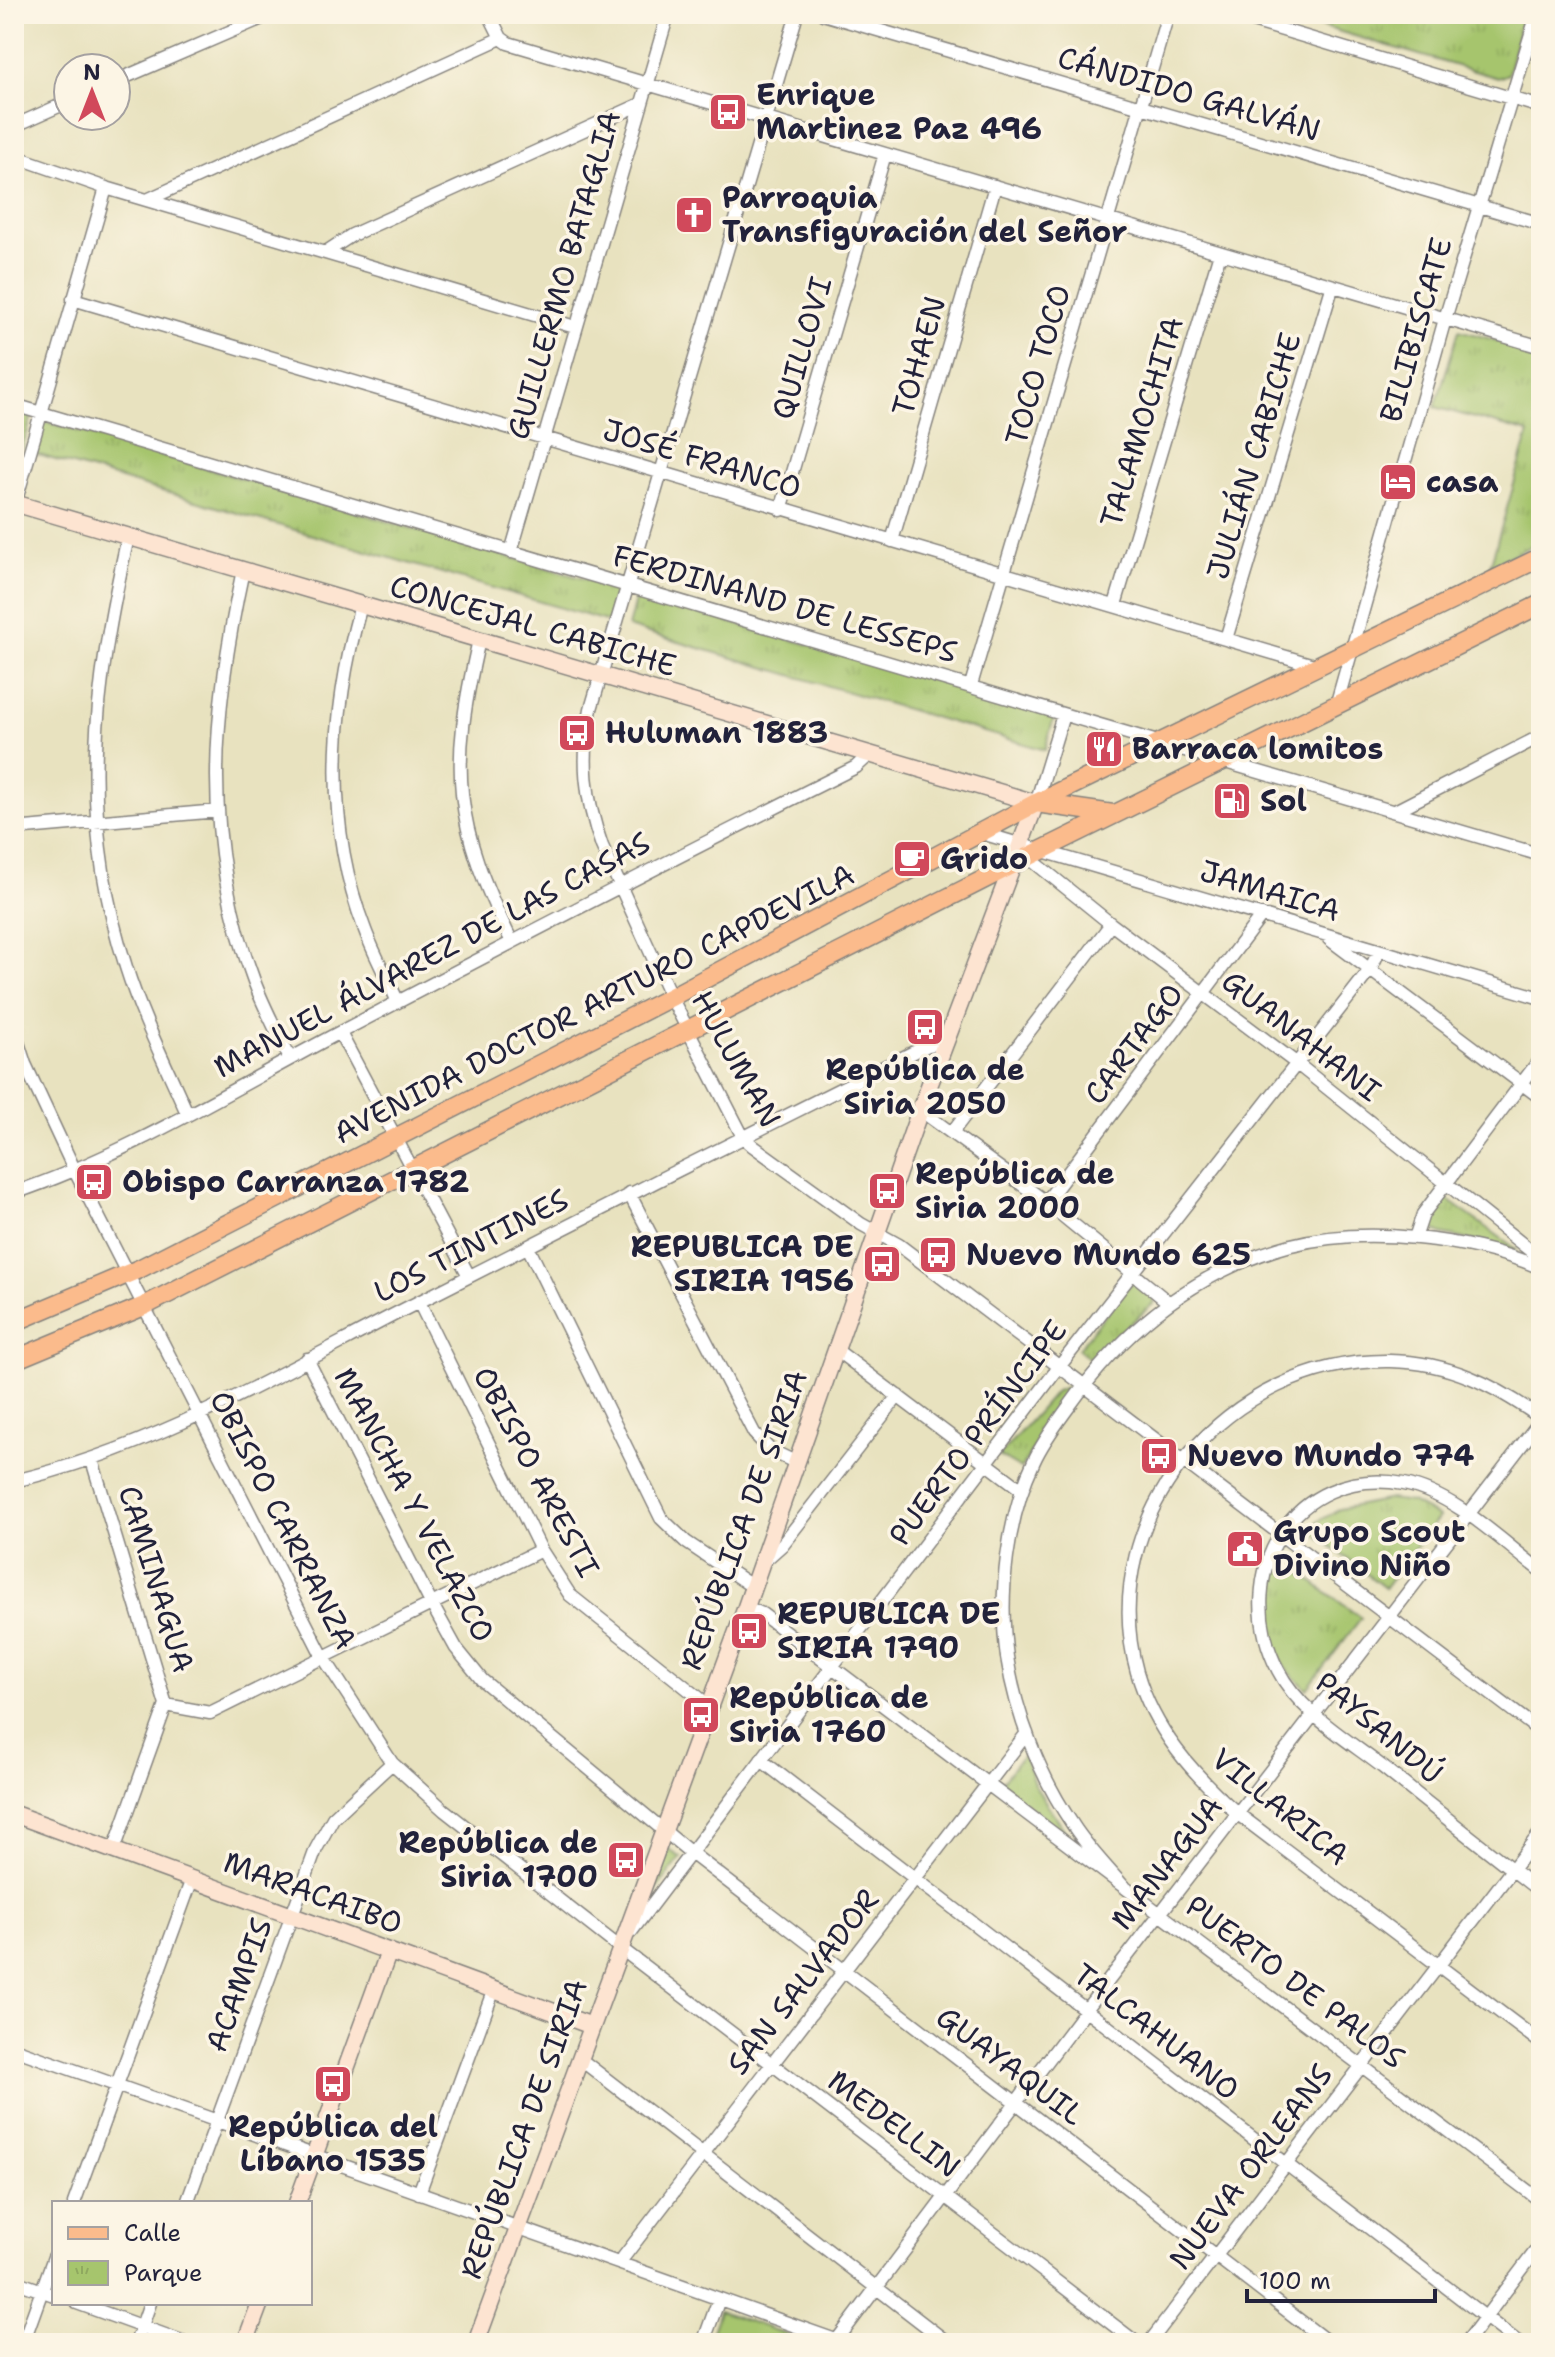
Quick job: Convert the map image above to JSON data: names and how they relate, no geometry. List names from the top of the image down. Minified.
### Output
{"streets":{"main road":["CONCEJAL CABICHE","AVENIDA DOCTOR ARTURO CAPDEVILA","REPÚBLICA DE SIRIA","MARACAIBO"],"street":["CÁNDIDO GALVÁN","GUILLERMO BATAGLIA","BILIBISCATE","QUILLOVI","TOHAEN","TOCO TOCO","TALAMOCHITA","JULIÁN CABICHE","JOSÉ FRANCO","FERDINAND DE LESSEPS","JAMAICA","MANUEL ÁLVAREZ DE LAS CASAS","GUANAHANI","CARTAGO","HULUMAN","LOS TINTINES","PUERTO PRÍNCIPE","OBISPO ARESTI","MANCHA Y VELAZCO","OBISPO CARRANZA","CAMINAGUA","PAYSANDÚ","VILLARICA","MANAGUA","SAN SALVADOR","PUERTO DE PALOS","ACAMPIS","TALCAHUANO","GUAYAQUIL","MEDELLIN","NUEVA ORLEANS"]},"crossings":[["CÁNDIDO GALVÁN","BILIBISCATE"],["CÁNDIDO GALVÁN","TOCO TOCO"],["GUILLERMO BATAGLIA","JOSÉ FRANCO"],["GUILLERMO BATAGLIA","FERDINAND DE LESSEPS"],["BILIBISCATE","AVENIDA DOCTOR ARTURO CAPDEVILA"],["QUILLOVI","JOSÉ FRANCO"],["TOHAEN","JOSÉ FRANCO"],["TOCO TOCO","JOSÉ FRANCO"],["TOCO TOCO","FERDINAND DE LESSEPS"],["TALAMOCHITA","JOSÉ FRANCO"],["JULIÁN CABICHE","JOSÉ FRANCO"],["JOSÉ FRANCO","AVENIDA DOCTOR ARTURO CAPDEVILA"],["JOSÉ FRANCO","HULUMAN"],["FERDINAND DE LESSEPS","AVENIDA DOCTOR ARTURO CAPDEVILA"],["FERDINAND DE LESSEPS","HULUMAN"],["FERDINAND DE LESSEPS","REPÚBLICA DE SIRIA"],["CONCEJAL CABICHE","MANUEL ÁLVAREZ DE LAS CASAS"],["CONCEJAL CABICHE","AVENIDA DOCTOR ARTURO CAPDEVILA"],["CONCEJAL CABICHE","HULUMAN"],["CONCEJAL CABICHE","REPÚBLICA DE SIRIA"],["JAMAICA","AVENIDA DOCTOR ARTURO CAPDEVILA"],["JAMAICA","GUANAHANI"],["JAMAICA","CARTAGO"],["JAMAICA","PUERTO PRÍNCIPE"],["JAMAICA","REPÚBLICA DE SIRIA"],["MANUEL ÁLVAREZ DE LAS CASAS","HULUMAN"],["MANUEL ÁLVAREZ DE LAS CASAS","OBISPO CARRANZA"],["AVENIDA DOCTOR ARTURO CAPDEVILA","HULUMAN"],["AVENIDA DOCTOR ARTURO CAPDEVILA","OBISPO CARRANZA"],["AVENIDA DOCTOR ARTURO CAPDEVILA","REPÚBLICA DE SIRIA"],["GUANAHANI","CARTAGO"],["GUANAHANI","PUERTO PRÍNCIPE"],["GUANAHANI","REPÚBLICA DE SIRIA"],["HULUMAN","LOS TINTINES"],["HULUMAN","PUERTO PRÍNCIPE"],["HULUMAN","REPÚBLICA DE SIRIA"],["HULUMAN","PAYSANDÚ"],["HULUMAN","VILLARICA"],["HULUMAN","MANAGUA"],["LOS TINTINES","OBISPO ARESTI"],["LOS TINTINES","MANCHA Y VELAZCO"],["LOS TINTINES","OBISPO CARRANZA"],["LOS TINTINES","REPÚBLICA DE SIRIA"],["LOS TINTINES","CAMINAGUA"],["PUERTO PRÍNCIPE","OBISPO CARRANZA"],["PUERTO PRÍNCIPE","REPÚBLICA DE SIRIA"],["PUERTO PRÍNCIPE","PUERTO DE PALOS"],["PUERTO PRÍNCIPE","TALCAHUANO"],["PUERTO PRÍNCIPE","GUAYAQUIL"],["PUERTO PRÍNCIPE","MEDELLIN"],["OBISPO ARESTI","REPÚBLICA DE SIRIA"],["MANCHA Y VELAZCO","REPÚBLICA DE SIRIA"],["MANCHA Y VELAZCO","GUAYAQUIL"],["OBISPO CARRANZA","REPÚBLICA DE SIRIA"],["OBISPO CARRANZA","ACAMPIS"],["OBISPO CARRANZA","MEDELLIN"],["REPÚBLICA DE SIRIA","MARACAIBO"],["REPÚBLICA DE SIRIA","PUERTO DE PALOS"],["REPÚBLICA DE SIRIA","GUAYAQUIL"],["REPÚBLICA DE SIRIA","MEDELLIN"],["CAMINAGUA","MARACAIBO"],["PAYSANDÚ","MANAGUA"],["PAYSANDÚ","NUEVA ORLEANS"],["VILLARICA","MANAGUA"],["VILLARICA","NUEVA ORLEANS"],["MANAGUA","PUERTO DE PALOS"],["MANAGUA","TALCAHUANO"],["MANAGUA","GUAYAQUIL"],["MANAGUA","MEDELLIN"],["MARACAIBO","ACAMPIS"],["SAN SALVADOR","PUERTO DE PALOS"],["SAN SALVADOR","TALCAHUANO"],["SAN SALVADOR","GUAYAQUIL"],["SAN SALVADOR","MEDELLIN"],["PUERTO DE PALOS","NUEVA ORLEANS"],["TALCAHUANO","NUEVA ORLEANS"],["GUAYAQUIL","NUEVA ORLEANS"]],"places":{"bus stop":["Enrique Martinez Paz 496","Huluman 1883","República de Siria 2050","Obispo Carranza 1782","República de Siria 2000","Nuevo Mundo 625","REPUBLICA DE SIRIA 1956","Nuevo Mundo 774","REPUBLICA DE SIRIA 1790","República de Siria 1760","República de Siria 1700","República del Líbano 1535"],"church":["Parroquia Transfiguración del Señor"],"hotel":["casa"],"restaurant":["Barraca lomitos"],"fuel station":["Sol"],"cafe":["Grido"],"public building":["Grupo Scout Divino Niño"]},"legend":["Calle","Parque"],"scale_bar":"100 m","north":"top"}
